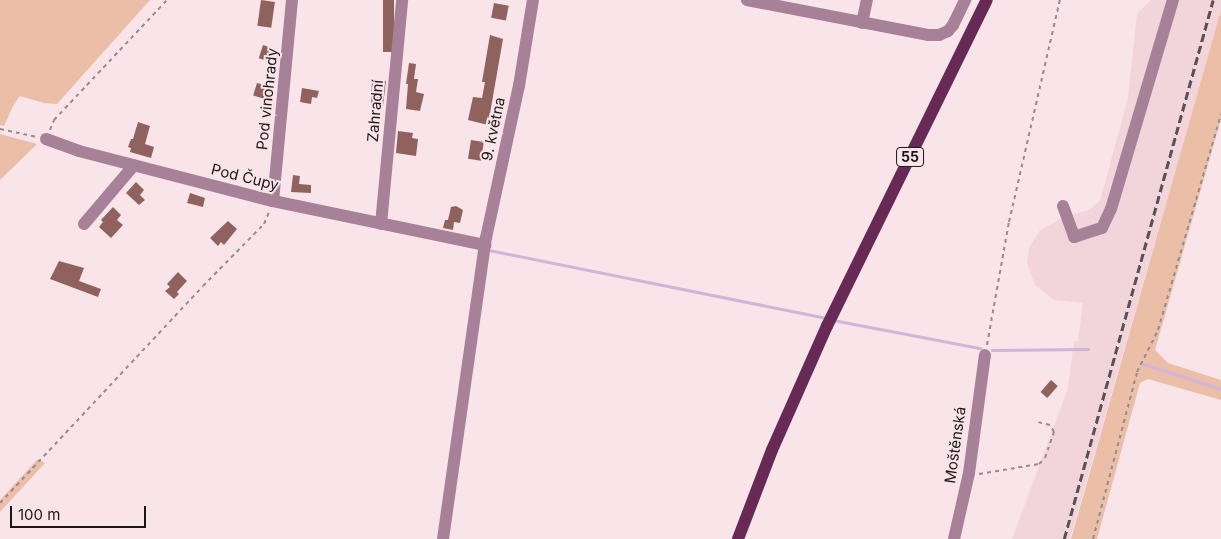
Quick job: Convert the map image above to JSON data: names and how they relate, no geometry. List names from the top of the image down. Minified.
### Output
{"streets":{"main road":["55"],"street":["Pod vinohrady","Zahradní","9. května","Pod Čupy","Moštěnská"]},"crossings":[["Pod vinohrady","Pod Čupy"],["Zahradní","Pod Čupy"],["9. května","Pod Čupy"]],"scale_bar":"100 m"}
